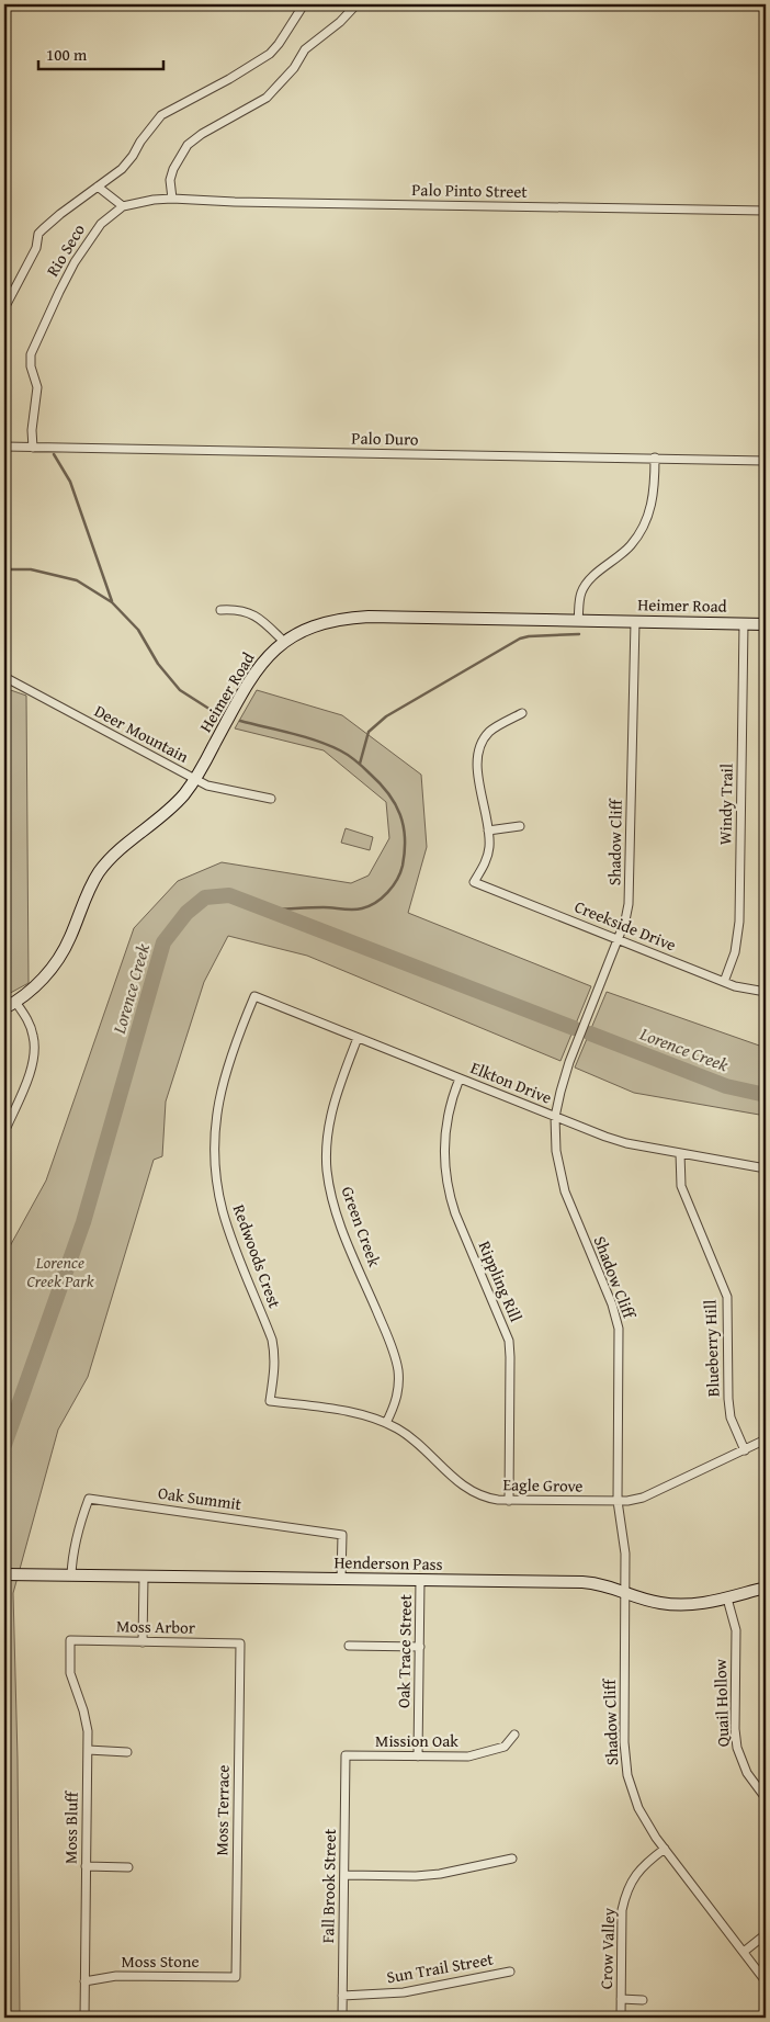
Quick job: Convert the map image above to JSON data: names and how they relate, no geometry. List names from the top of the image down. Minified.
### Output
{"streets":{"street":["Palo Pinto Street","Rio Seco","Palo Duro","Heimer Road","Deer Mountain","Windy Trail","Shadow Cliff","Creekside Drive","Elkton Drive","Green Creek","Redwoods Crest","Rippling Rill","Blueberry Hill","Eagle Grove","Oak Summit","Henderson Pass","Moss Arbor","Oak Trace Street","Quail Hollow","Mission Oak","Moss Terrace","Moss Bluff","Fall Brook Street","Crow Valley","Moss Stone","Sun Trail Street"]},"crossings":[["Palo Pinto Street","Rio Seco"],["Rio Seco","Palo Duro"],["Heimer Road","Deer Mountain"],["Heimer Road","Windy Trail"],["Heimer Road","Shadow Cliff"],["Windy Trail","Creekside Drive"],["Shadow Cliff","Creekside Drive"],["Shadow Cliff","Elkton Drive"],["Shadow Cliff","Eagle Grove"],["Shadow Cliff","Henderson Pass"],["Shadow Cliff","Crow Valley"],["Elkton Drive","Green Creek"],["Elkton Drive","Redwoods Crest"],["Elkton Drive","Rippling Rill"],["Elkton Drive","Blueberry Hill"],["Green Creek","Eagle Grove"],["Redwoods Crest","Eagle Grove"],["Rippling Rill","Eagle Grove"],["Blueberry Hill","Eagle Grove"],["Oak Summit","Henderson Pass"],["Henderson Pass","Oak Trace Street"],["Henderson Pass","Quail Hollow"],["Moss Arbor","Moss Terrace"],["Moss Arbor","Moss Bluff"],["Oak Trace Street","Mission Oak"],["Mission Oak","Fall Brook Street"],["Moss Terrace","Moss Stone"],["Moss Bluff","Moss Stone"],["Fall Brook Street","Sun Trail Street"]],"water":["Lorence Creek"],"parks":["Lorence Creek Park"],"scale_bar":"100 m"}
